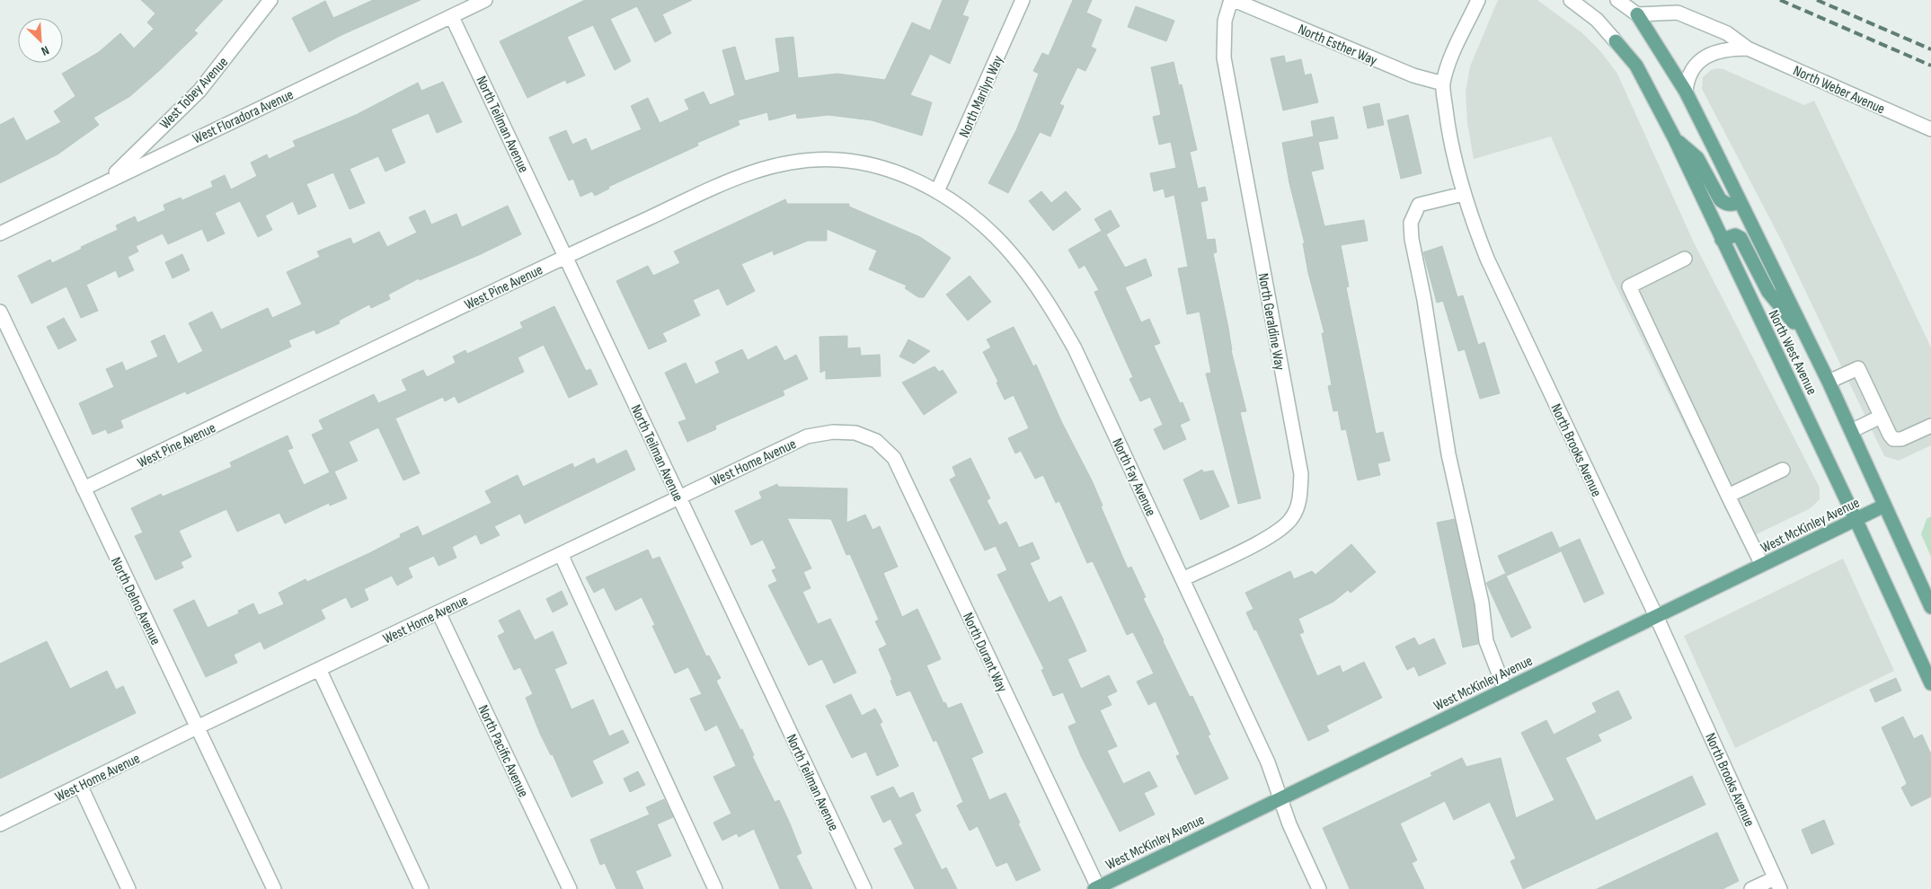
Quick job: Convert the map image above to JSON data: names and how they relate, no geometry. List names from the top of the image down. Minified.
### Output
{"streets":{"main road":["North West Avenue","West McKinley Avenue"],"street":["North Esther Way","North Weber Avenue","West Tobey Avenue","North Marilyn Way","West Floradora Avenue","North Teilman Avenue","West Pine Avenue","North Geraldine Way","North Brooks Avenue","West Home Avenue","North Fay Avenue","North Delno Avenue","North Durant Way","North Pacific Avenue"]},"crossings":[["North Esther Way","North Geraldine Way"],["North Esther Way","North Brooks Avenue"],["North Weber Avenue","North West Avenue"],["West Tobey Avenue","West Floradora Avenue"],["North Marilyn Way","West Pine Avenue"],["North Marilyn Way","North Fay Avenue"],["West Floradora Avenue","North Teilman Avenue"],["North Teilman Avenue","West Pine Avenue"],["North Teilman Avenue","West Home Avenue"],["West Pine Avenue","North Fay Avenue"],["West Pine Avenue","North Delno Avenue"],["North Geraldine Way","North Fay Avenue"],["North West Avenue","West McKinley Avenue"],["North Brooks Avenue","West McKinley Avenue"],["West Home Avenue","North Delno Avenue"],["West Home Avenue","North Durant Way"],["West Home Avenue","North Pacific Avenue"],["North Fay Avenue","West McKinley Avenue"],["West McKinley Avenue","North Durant Way"]],"north":"bottom right"}
